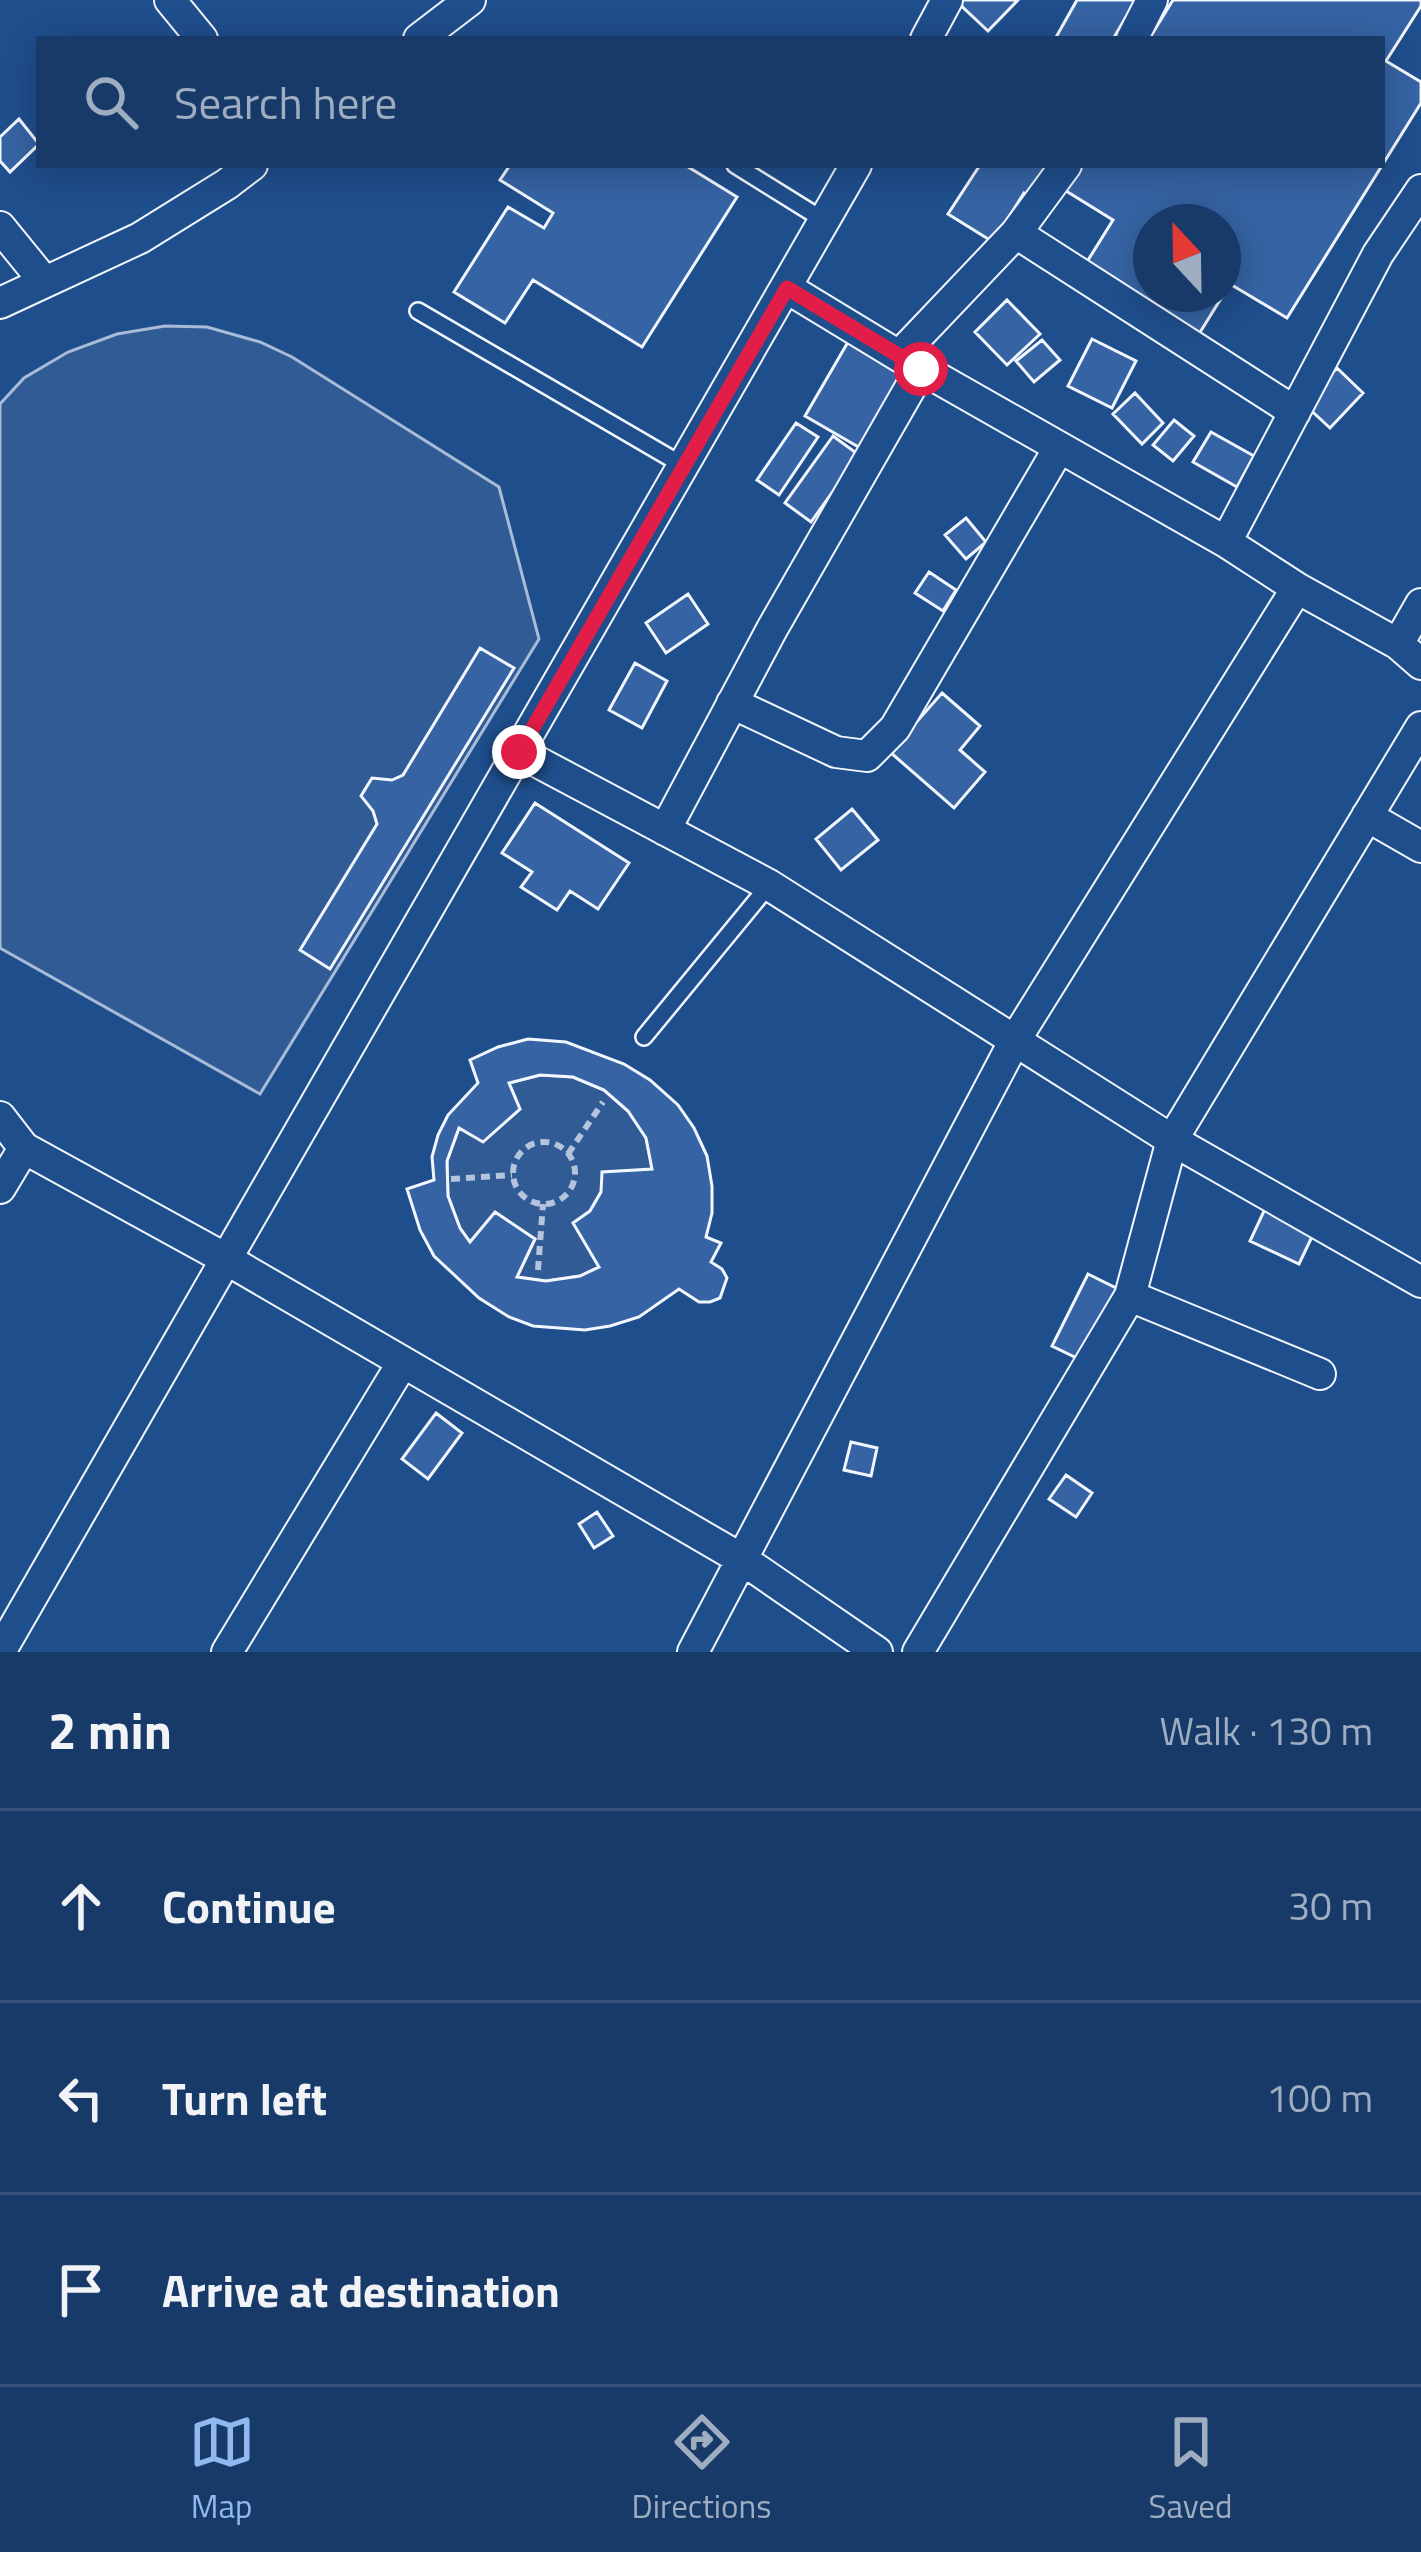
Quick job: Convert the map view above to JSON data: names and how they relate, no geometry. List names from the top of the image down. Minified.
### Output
{"north":"top","page":{"search":"Search here","heading":["2 min","Walk · 130 m"],"list":[["Continue","30 m"],["Turn left","100 m"],"Arrive at destination"],"nav":["Map","Directions","Saved"]}}
